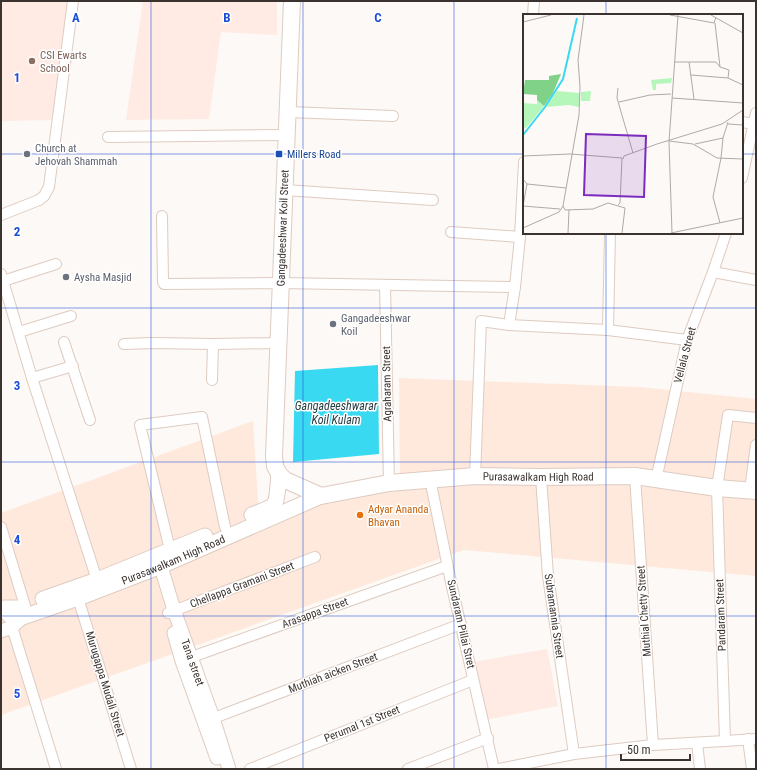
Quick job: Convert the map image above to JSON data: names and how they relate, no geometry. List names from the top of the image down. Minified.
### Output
{"streets":{"main road":["Gangadeeshwar Koil Street","Purasawalkam High Road"],"street":["Vellala Street","Agraharam Street","Chellappa Gramani Street","Muthial Chetty Street","Arasappa Street","Pandaram Street","Subramannia Street","Sundaram Pillai Stret","Muthiah aicken Street","Murugappa Mudali Street","Perumal 1st Street"]},"crossings":[["Gangadeeshwar Koil Street","Purasawalkam High Road"],["Vellala Street","Purasawalkam High Road"],["Agraharam Street","Purasawalkam High Road"],["Purasawalkam High Road","Muthial Chetty Street"],["Purasawalkam High Road","Pandaram Street"],["Purasawalkam High Road","Subramannia Street"],["Purasawalkam High Road","Sundaram Pillai Stret"],["Purasawalkam High Road","Murugappa Mudali Street"],["Arasappa Street","Sundaram Pillai Stret"],["Sundaram Pillai Stret","Muthiah aicken Street"],["Sundaram Pillai Stret","Perumal 1st Street"]],"water":["Gangadeeshwarar Koil Kulam"],"places":{"other":["CSI Ewarts School","Church at Jehovah Shammah","Aysha Masjid","Gangadeeshwar Koil","Adyar Ananda Bhavan"],"transit":["Millers Road"]},"scale_bar":"50 m","grid":{"columns":["A","B","C"],"rows":["1","2","3","4","5"]}}
